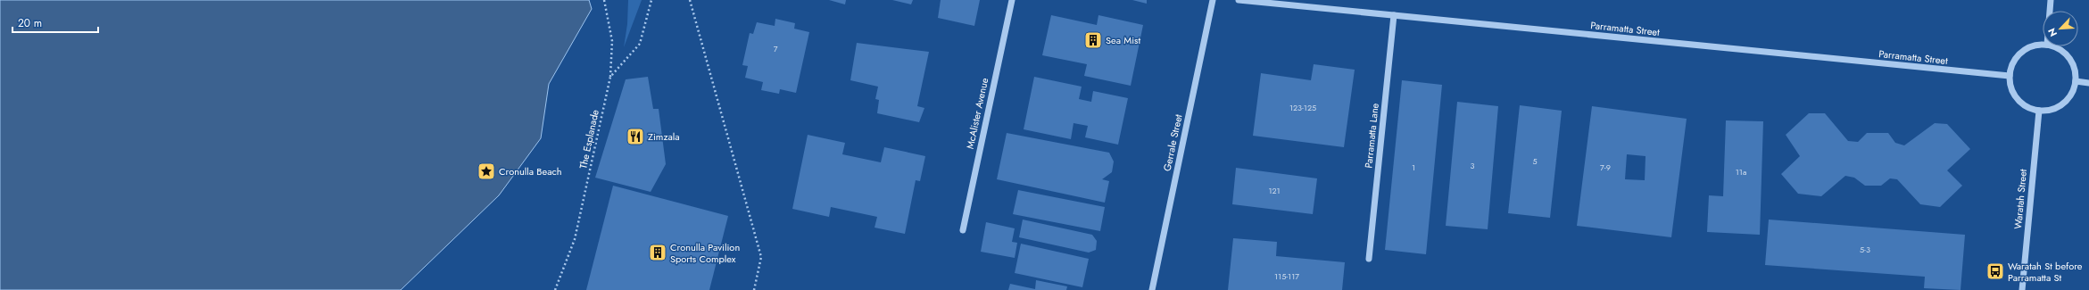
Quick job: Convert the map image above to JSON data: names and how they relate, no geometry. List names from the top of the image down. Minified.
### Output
{"streets":{"street":["Parramatta Street","McAlister Avenue","Parramatta Lane","Gerrale Street","Waratah Street"],"path":["The Esplanade"]},"crossings":[["Parramatta Street","Parramatta Lane"]],"places":{"building":["Sea Mist","Cronulla Pavilion Sports Complex"],"restaurant":["Zimzala"],"place":["Cronulla Beach"],"bus stop":["Waratah St before Parramatta St"]},"house_numbers":["7","123-125","5","3","1","7-9","11a","121","5-3","115-117"],"scale_bar":"20 m","north":"bottom left"}
